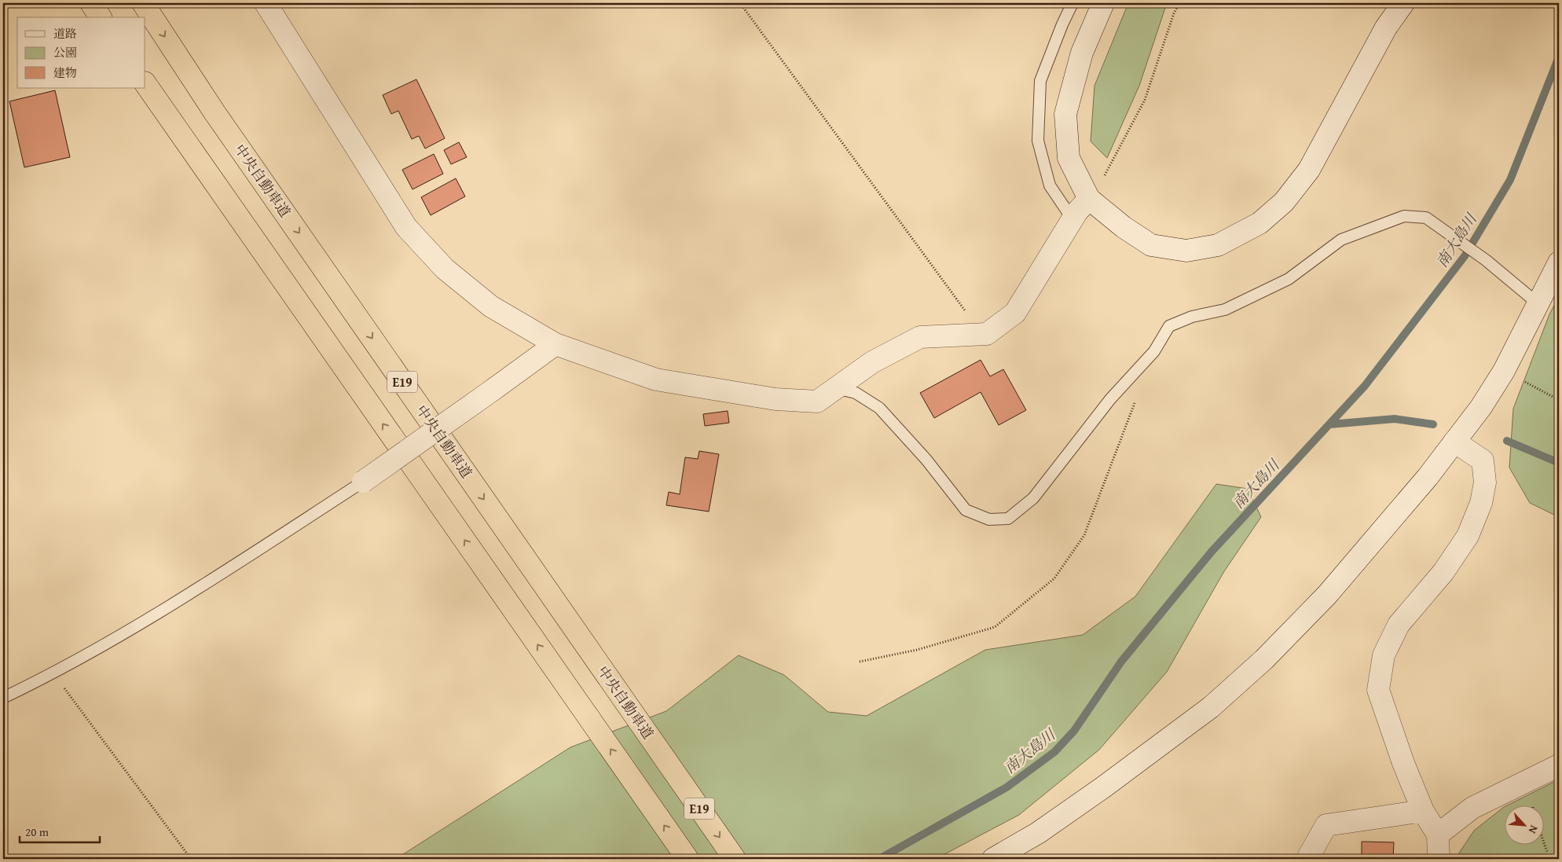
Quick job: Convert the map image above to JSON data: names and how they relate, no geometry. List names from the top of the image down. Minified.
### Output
{"streets":{"highway":["中央自動車道","E19"]},"water":["南大島川"],"legend":["道路","公園","建物"],"scale_bar":"20 m","north":"bottom right"}
